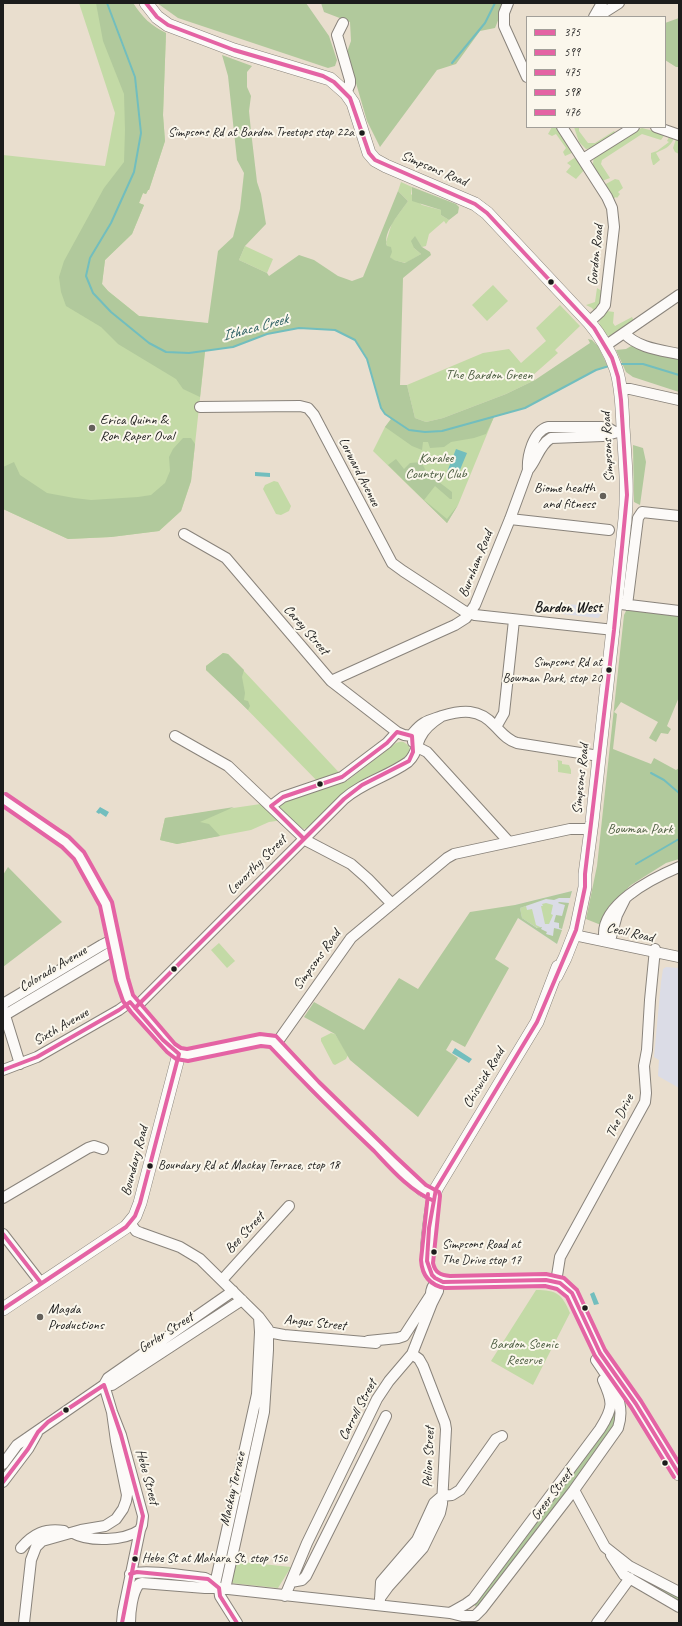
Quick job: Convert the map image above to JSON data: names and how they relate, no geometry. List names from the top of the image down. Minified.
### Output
{"streets":{"main road":["Simpsons Road","Chiswick Road","Boundary Road"],"street":["Gordon Road","Lorward Avenue","Burnham Road","Carey Street","Leworthy Street","Cecil Road","Colorado Avenue","Sixth Avenue","The Drive","Bee Street","Angus Street","Gerler Street","Carroll Street","Pelion Street","Hebe Street","Mackay Terrace","Greer Street"]},"crossings":[["Simpsons Road","Gordon Road"],["Simpsons Road","Burnham Road"],["Simpsons Road","Chiswick Road"],["Lorward Avenue","Burnham Road"],["Burnham Road","Carey Street"],["Leworthy Street","Sixth Avenue"],["Cecil Road","Chiswick Road"],["Cecil Road","The Drive"],["Colorado Avenue","Sixth Avenue"],["Angus Street","Carroll Street"],["Angus Street","Mackay Terrace"],["Gerler Street","Hebe Street"],["Carroll Street","Pelion Street"],["Carroll Street","Greer Street"],["Pelion Street","Greer Street"],["Mackay Terrace","Greer Street"]],"districts":["Bardon West"],"water":["Ithaca Creek"],"parks":["The Bardon Green","Karalee Country Club","Bowman Park","Bardon Scenic Reserve"],"places":["Simpsons Rd at Bardon Treetops stop 22a","Erica Quinn & Ron Raper Oval","Biome health and fitness","Simpsons Rd at Bowman Park, stop 20","Boundary Rd at Mackay Terrace, stop 18","Simpsons Road at The Drive stop 17","Magda Productions","Hebe St at Mahara St, stop 15c"],"lines":["transit line 375","transit line 475","transit line 598","transit line 599","transit line 476"],"legend":["375","599","475","598","476"]}
